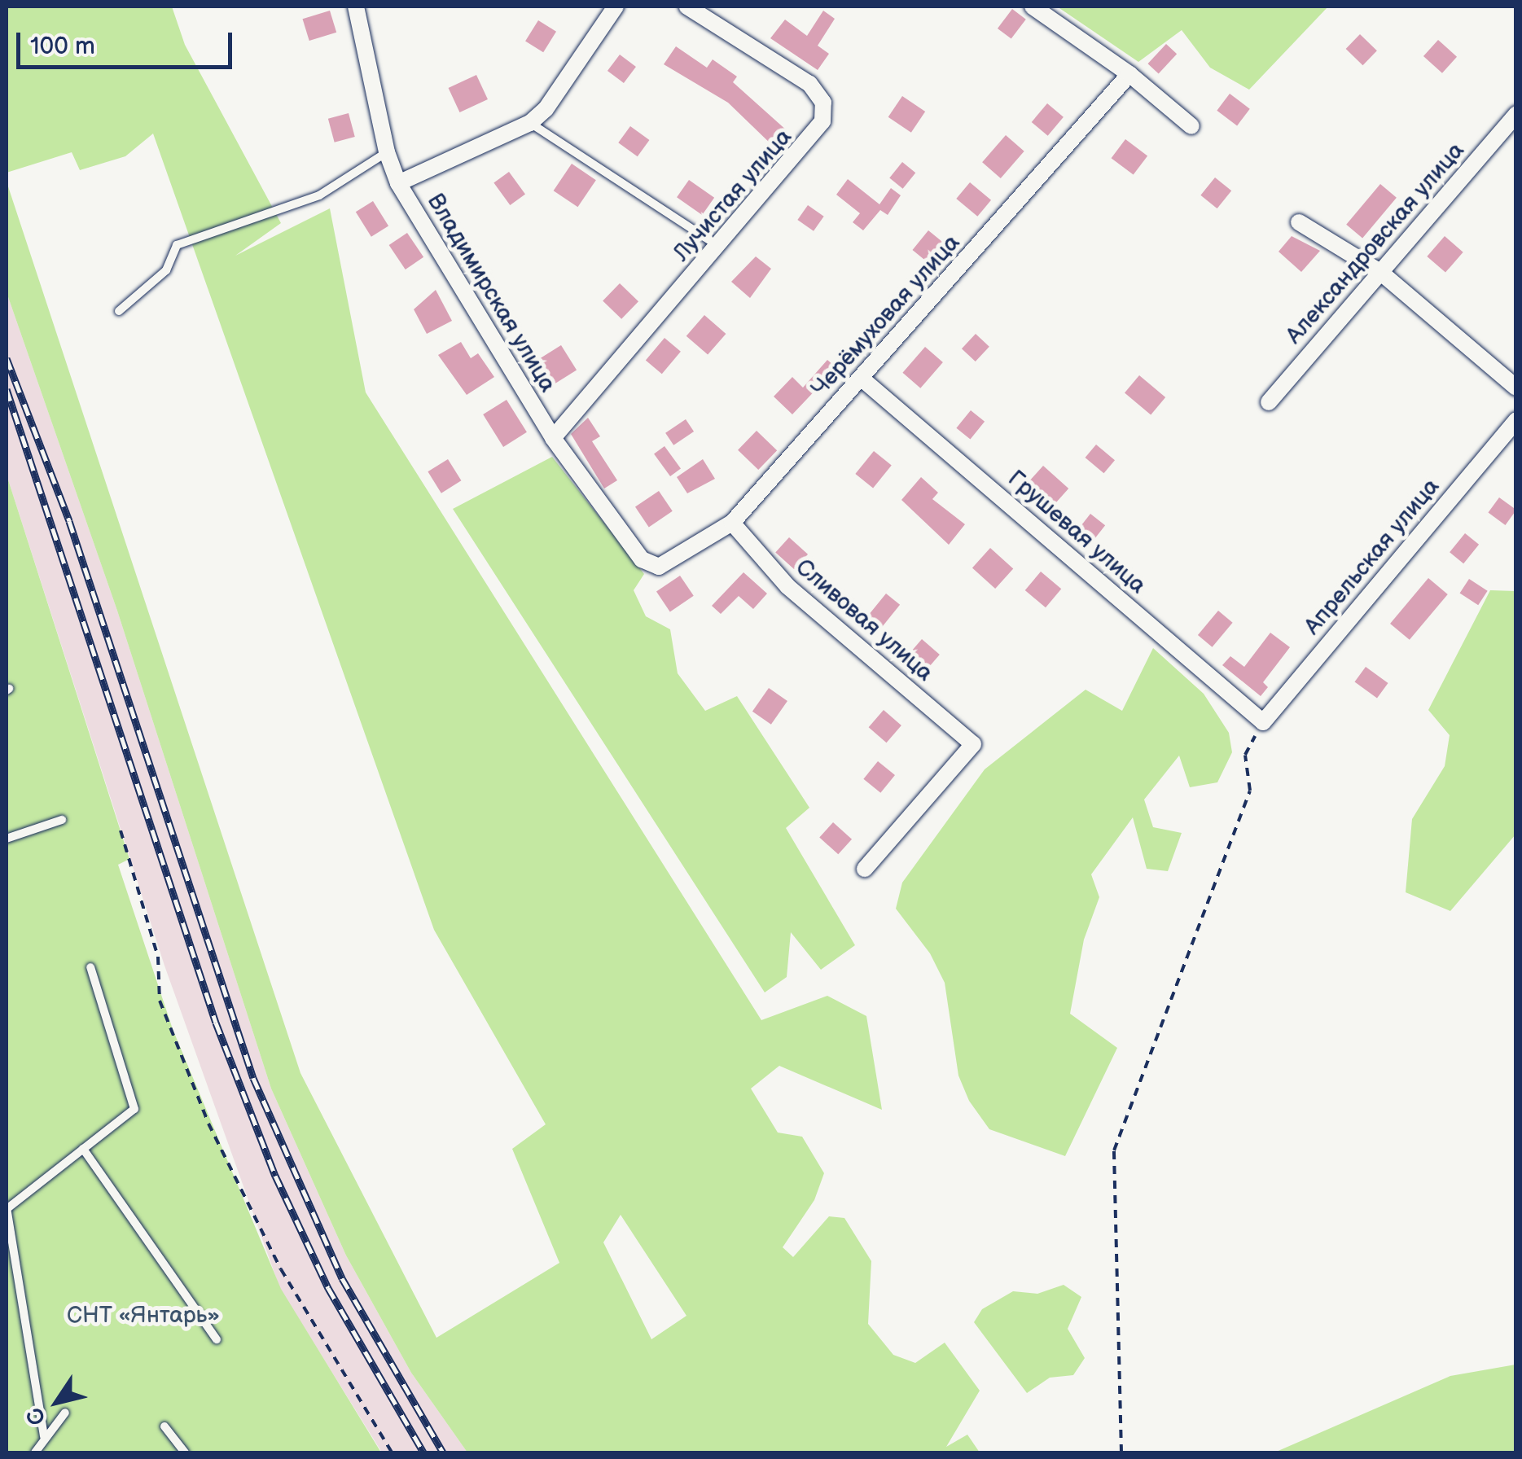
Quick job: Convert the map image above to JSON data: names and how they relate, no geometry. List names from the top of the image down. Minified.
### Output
{"streets":{"street":["Лучистая улица","Александровская улица","Владимирская улица","Черёмуховая улица","Грушевая улица","Апрельская улица","Сливовая улица"]},"crossings":[["Лучистая улица","Владимирская улица"],["Владимирская улица","Черёмуховая улица"],["Черёмуховая улица","Грушевая улица"],["Черёмуховая улица","Сливовая улица"],["Грушевая улица","Апрельская улица"]],"parks":["СНТ «Янтарь»"],"scale_bar":"100 m","north":"bottom left"}
